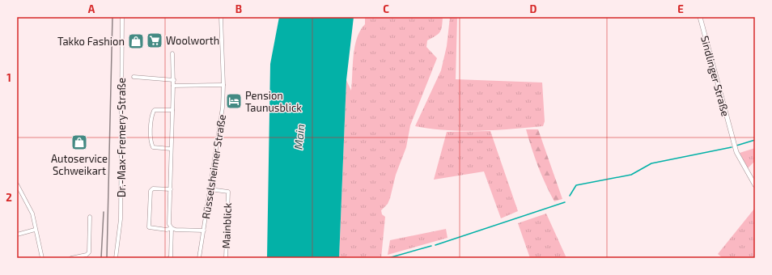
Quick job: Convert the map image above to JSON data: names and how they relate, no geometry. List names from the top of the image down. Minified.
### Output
{"streets":{"street":["Sindlinger Straße","Dr.-Max-Fremery-Straße","Rüsselsheimer Straße","Mainblick"]},"crossings":[["Rüsselsheimer Straße","Mainblick"]],"water":["Main"],"places":{"supermarket":["Woolworth"],"shop":["Takko Fashion","Autoservice Schweikart"],"hotel":["Pension Taunusblick"]},"grid":{"columns":["A","B","C","D","E"],"rows":["1","2"]}}
